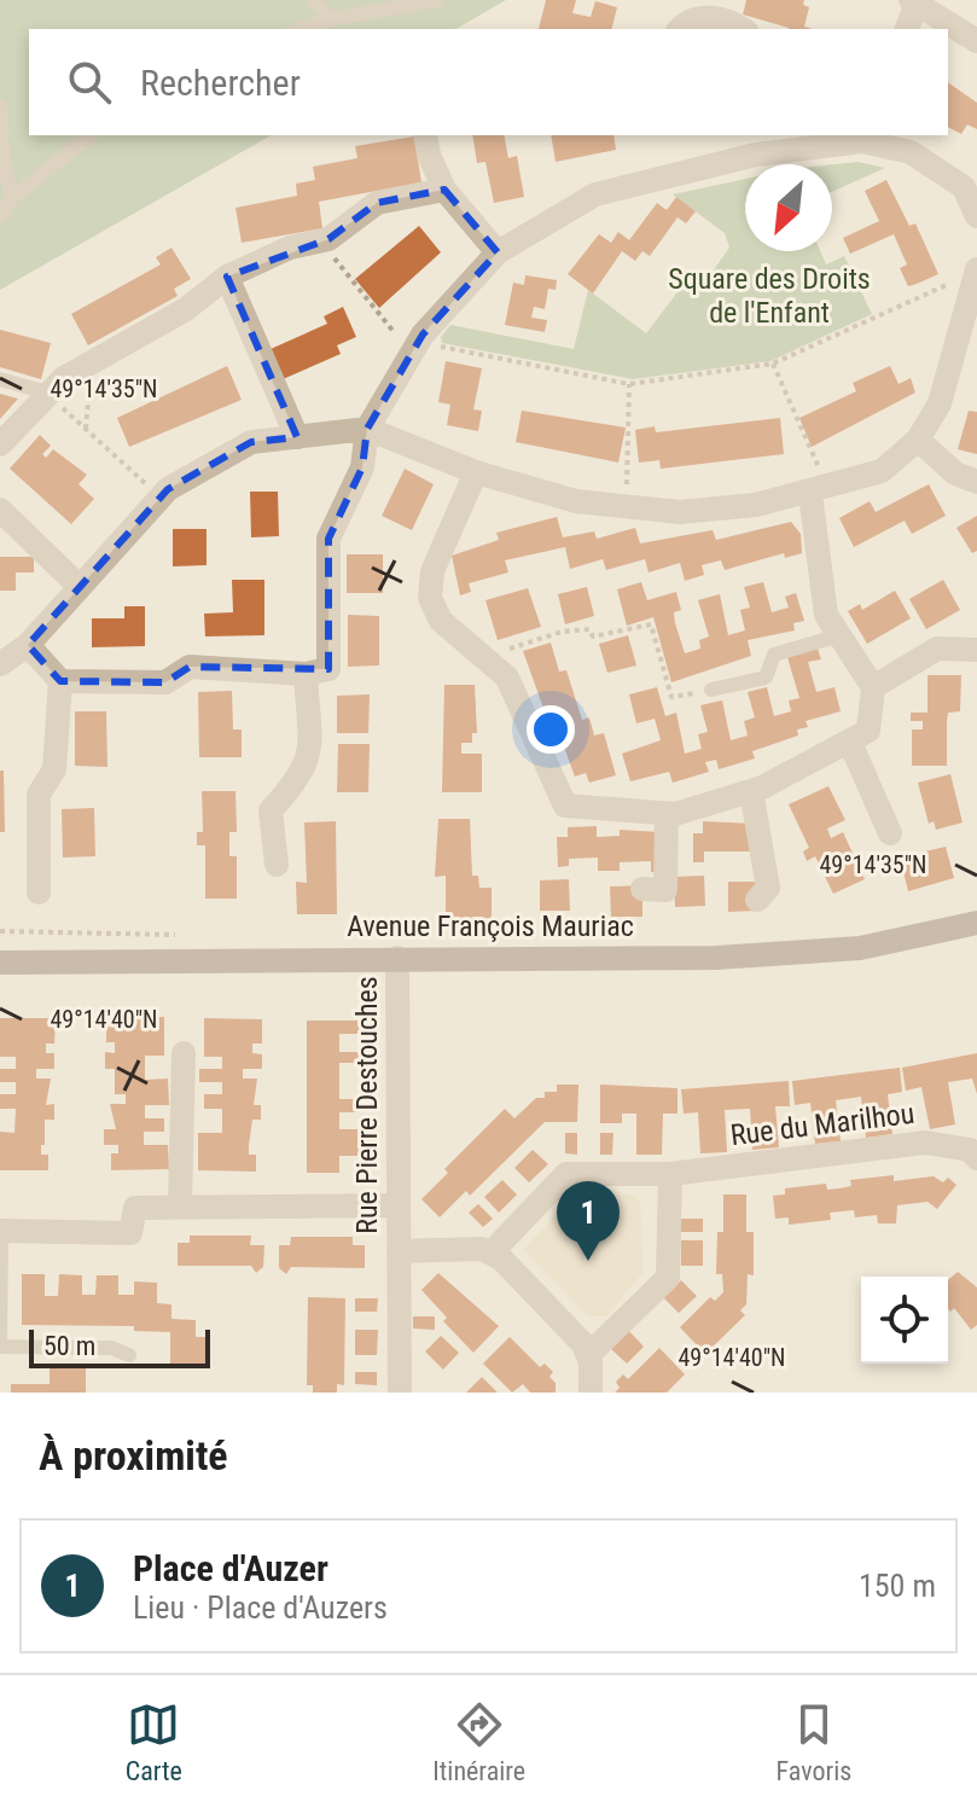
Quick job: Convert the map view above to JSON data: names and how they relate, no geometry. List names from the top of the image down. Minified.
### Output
{"streets":{"street":["Avenue François Mauriac","Rue Pierre Destouches","Rue du Marilhou"]},"crossings":[["Avenue François Mauriac","Rue Pierre Destouches"],["Rue Pierre Destouches","Rue du Marilhou"]],"parks":["Square des Droits de l'Enfant"],"scale_bar":"50 m","north":"bottom left","page":{"search":"Rechercher","pins":"1","scale":"50 m","heading":"À proximité","list":[{"mark":"1","name":"Place d'Auzer","note":"Lieu · Place d'Auzers","value":"150 m"}],"nav":["Carte","Itinéraire","Favoris"]},"coordinates":["49°14'35\"N","49°14'40\"N"]}
